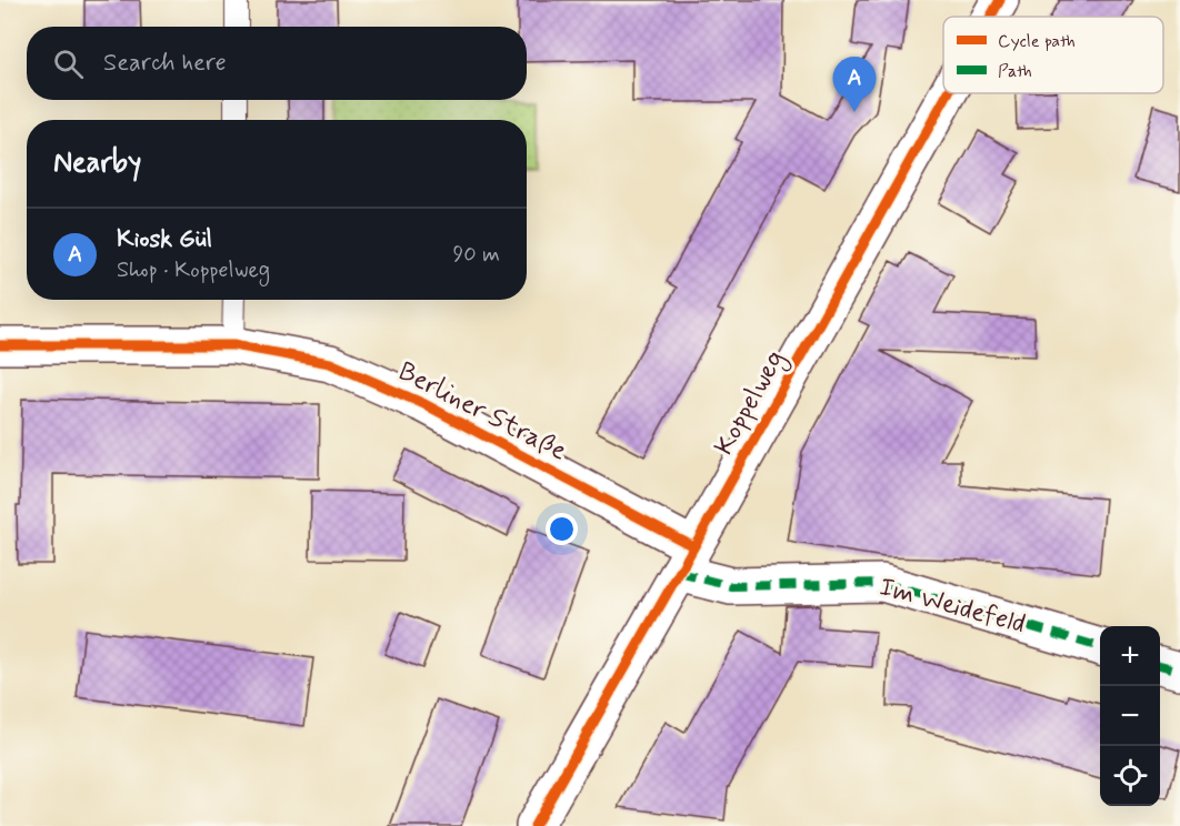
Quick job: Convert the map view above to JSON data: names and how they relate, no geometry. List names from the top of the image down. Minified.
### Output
{"streets":{"street":["Koppelweg","Berliner Straße","Im Weidefeld"]},"crossings":[["Koppelweg","Berliner Straße"],["Koppelweg","Im Weidefeld"],["Berliner Straße","Im Weidefeld"]],"legend":["Cycle path","Path"],"page":{"search":"Search here","pins":"A","heading":"Nearby","list":[{"mark":"A","name":"Kiosk Gül","note":"Shop · Koppelweg","value":"90 m"}],"map_buttons":["+","−"]}}
